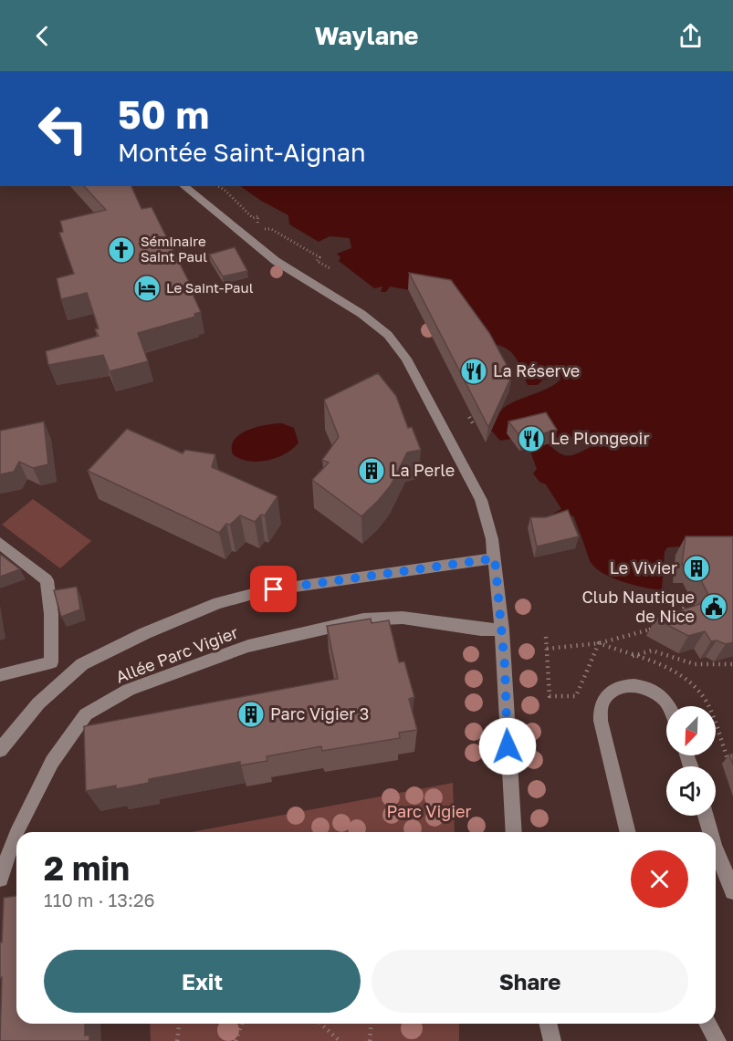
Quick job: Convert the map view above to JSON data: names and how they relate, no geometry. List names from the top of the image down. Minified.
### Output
{"streets":{"street":["Allée Parc Vigier"]},"parks":["Parc Vigier"],"places":{"church":["Séminaire Saint Paul"],"hotel":["Le Saint-Paul"],"restaurant":["La Réserve","Le Plongeoir"],"building":["La Perle","Le Vivier","Parc Vigier 3"],"public building":["Club Nautique de Nice"]},"north":"bottom left","page":{"header":"Waylane","turn":["50 m","Montée Saint-Aignan"],"heading":["2 min","110 m · 13:26"],"buttons":["Exit","Share"]}}
